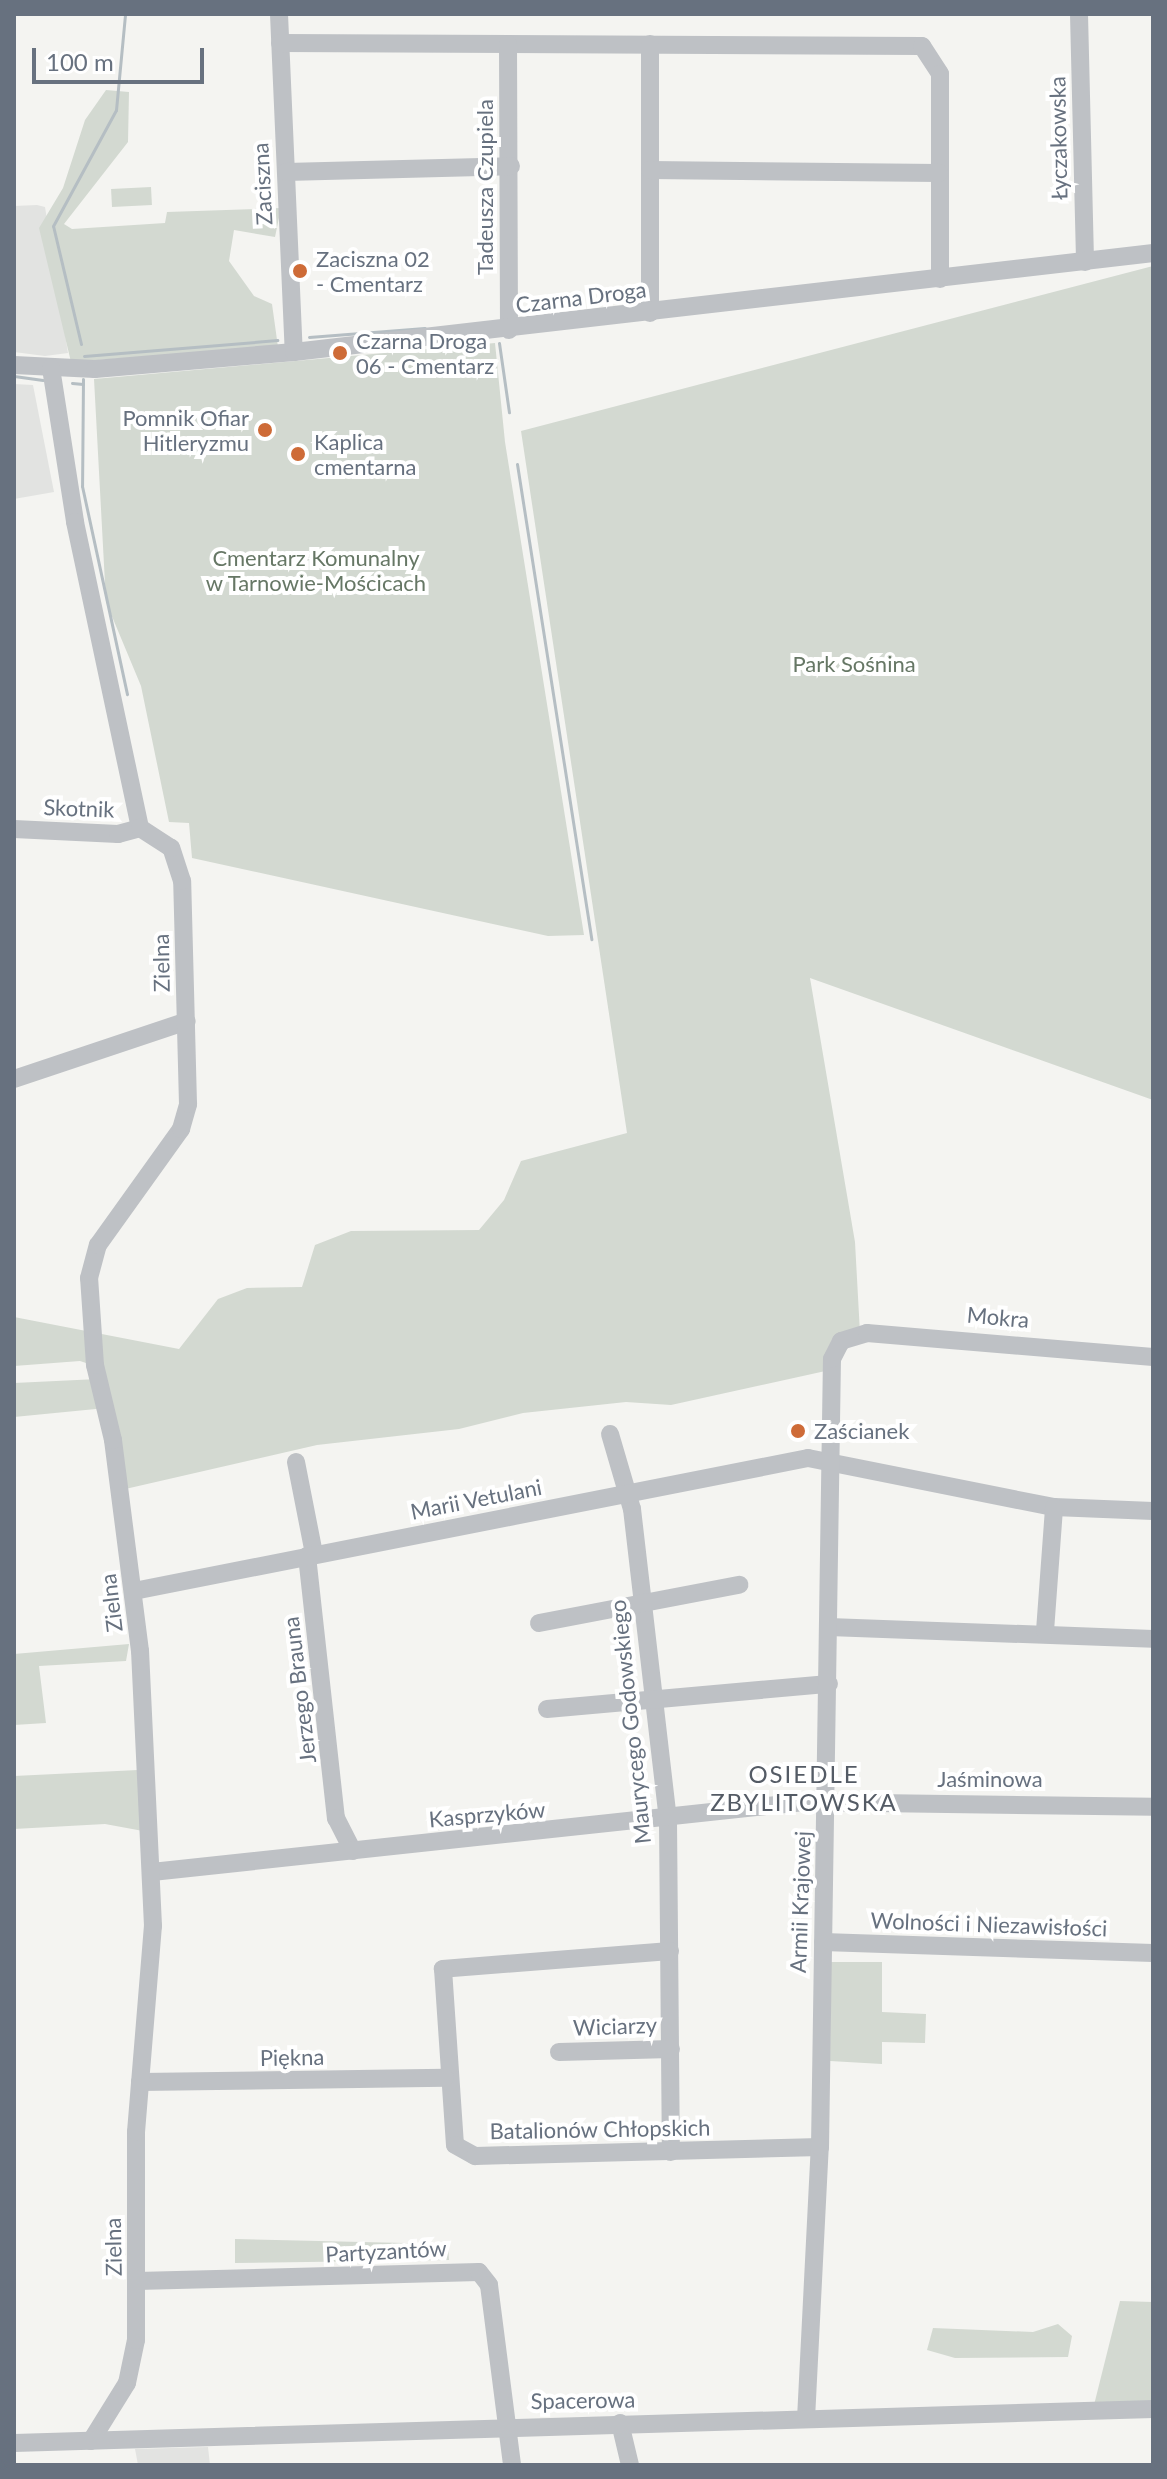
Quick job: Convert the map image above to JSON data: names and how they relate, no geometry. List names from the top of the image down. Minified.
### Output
{"streets":{"street":["Łyczakowska","Zaciszna","Tadeusza Czupiela","Czarna Droga","Skotnik","Zielna","Mokra","Marii Vetulani","Jerzego Brauna","Maurycego Godowskiego","Jaśminowa","Kasprzyków","Armii Krajowej","Wolności i Niezawisłości","Wiciarzy","Piękna","Batalionów Chłopskich","Partyzantów","Spacerowa"]},"crossings":[["Łyczakowska","Czarna Droga"],["Zaciszna","Czarna Droga"],["Tadeusza Czupiela","Czarna Droga"],["Skotnik","Zielna"],["Zielna","Marii Vetulani"],["Zielna","Kasprzyków"],["Zielna","Piękna"],["Zielna","Partyzantów"],["Zielna","Spacerowa"],["Mokra","Armii Krajowej"],["Marii Vetulani","Jerzego Brauna"],["Marii Vetulani","Maurycego Godowskiego"],["Marii Vetulani","Armii Krajowej"],["Jerzego Brauna","Kasprzyków"],["Maurycego Godowskiego","Kasprzyków"],["Maurycego Godowskiego","Wiciarzy"],["Maurycego Godowskiego","Batalionów Chłopskich"],["Jaśminowa","Kasprzyków"],["Jaśminowa","Armii Krajowej"],["Kasprzyków","Armii Krajowej"],["Armii Krajowej","Wolności i Niezawisłości"],["Armii Krajowej","Batalionów Chłopskich"],["Armii Krajowej","Spacerowa"],["Piękna","Batalionów Chłopskich"],["Partyzantów","Spacerowa"]],"districts":["OSIEDLE ZBYLITOWSKA"],"parks":["Cmentarz Komunalny w Tarnowie-Mościcach","Park Sośnina"],"places":["Zaciszna 02 - Cmentarz","Czarna Droga 06 - Cmentarz","Pomnik Ofiar Hitleryzmu","Kaplica cmentarna","Zaścianek"],"scale_bar":"100 m"}
